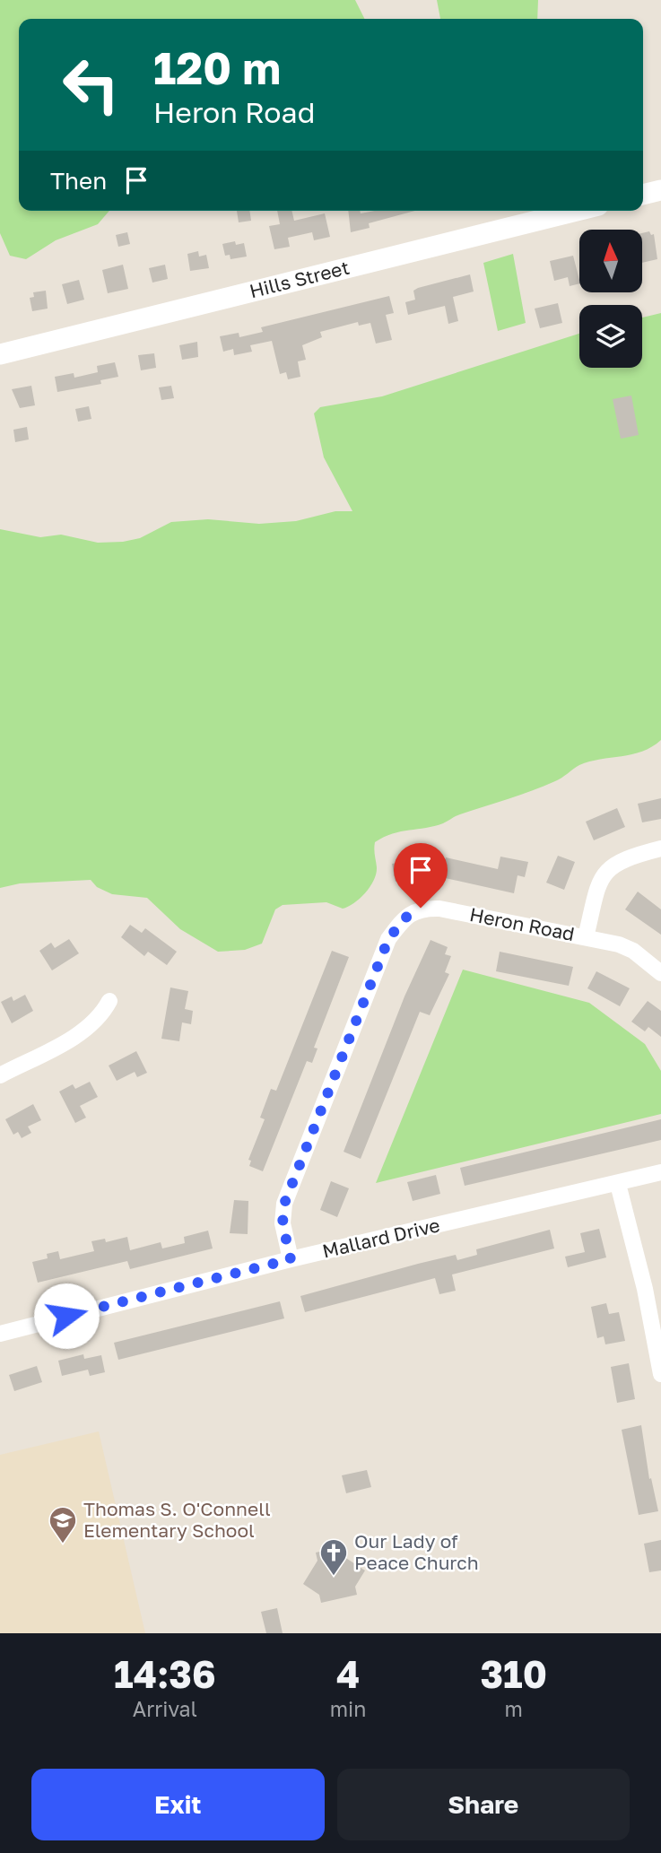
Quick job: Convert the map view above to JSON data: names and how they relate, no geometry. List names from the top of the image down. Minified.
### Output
{"streets":{"street":["Hills Street","Heron Road","Mallard Drive"]},"crossings":[["Heron Road","Mallard Drive"]],"places":{"school or university":["Thomas S. O'Connell Elementary School"],"church":["Our Lady of Peace Church"]},"north":"top","page":{"turn":["120 m","Heron Road"],"then":"Then","eta":["14:36","Arrival","4","min","310","m"],"buttons":["Exit","Share"]}}
